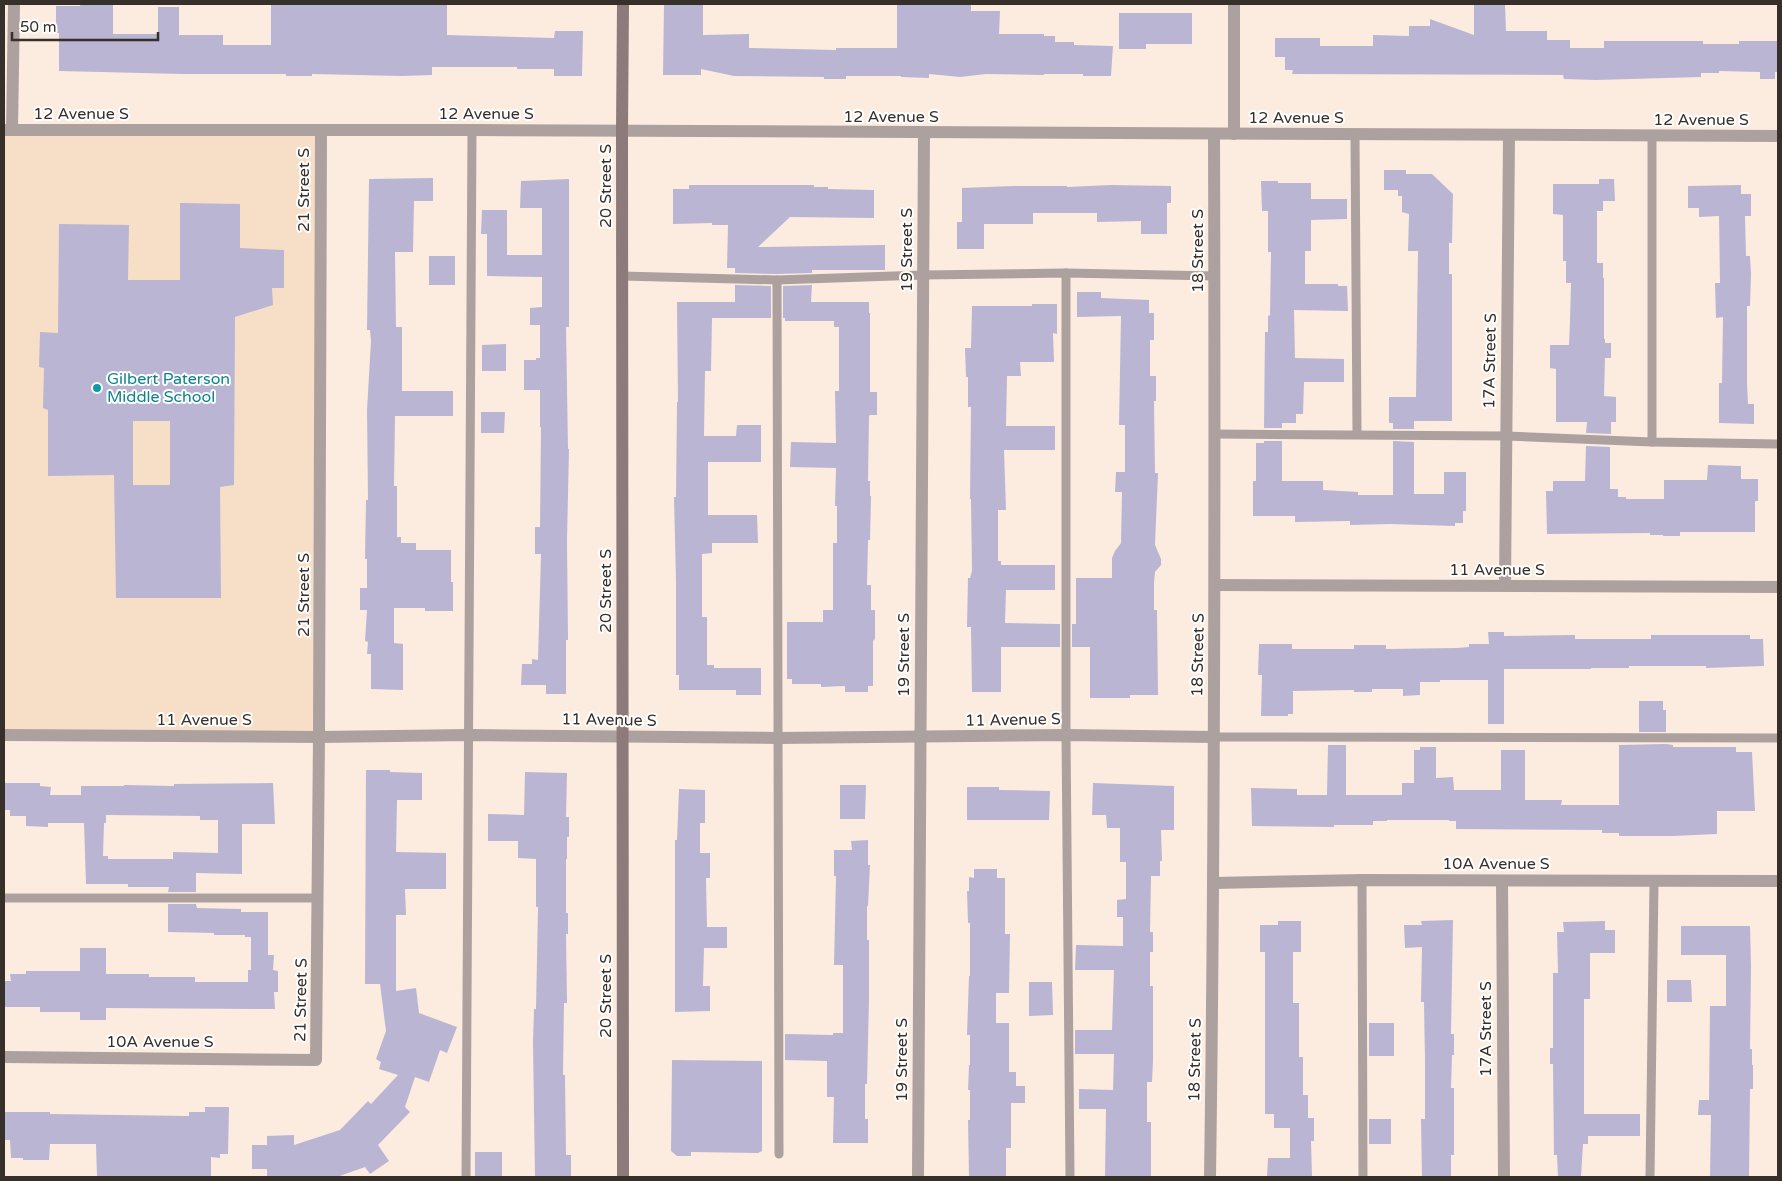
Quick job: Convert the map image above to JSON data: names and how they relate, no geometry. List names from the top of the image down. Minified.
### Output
{"streets":{"street":["12 Avenue S","20 Street S","21 Street S","19 Street S","18 Street S","17A Street S","11 Avenue S","10A Avenue S"]},"crossings":[["12 Avenue S","20 Street S"],["12 Avenue S","21 Street S"],["12 Avenue S","19 Street S"],["12 Avenue S","18 Street S"],["12 Avenue S","17A Street S"],["20 Street S","11 Avenue S"],["21 Street S","11 Avenue S"],["21 Street S","10A Avenue S"],["19 Street S","11 Avenue S"],["18 Street S","11 Avenue S"],["18 Street S","10A Avenue S"],["17A Street S","11 Avenue S"],["17A Street S","10A Avenue S"]],"places":["Gilbert Paterson Middle School"],"scale_bar":"50 m"}
